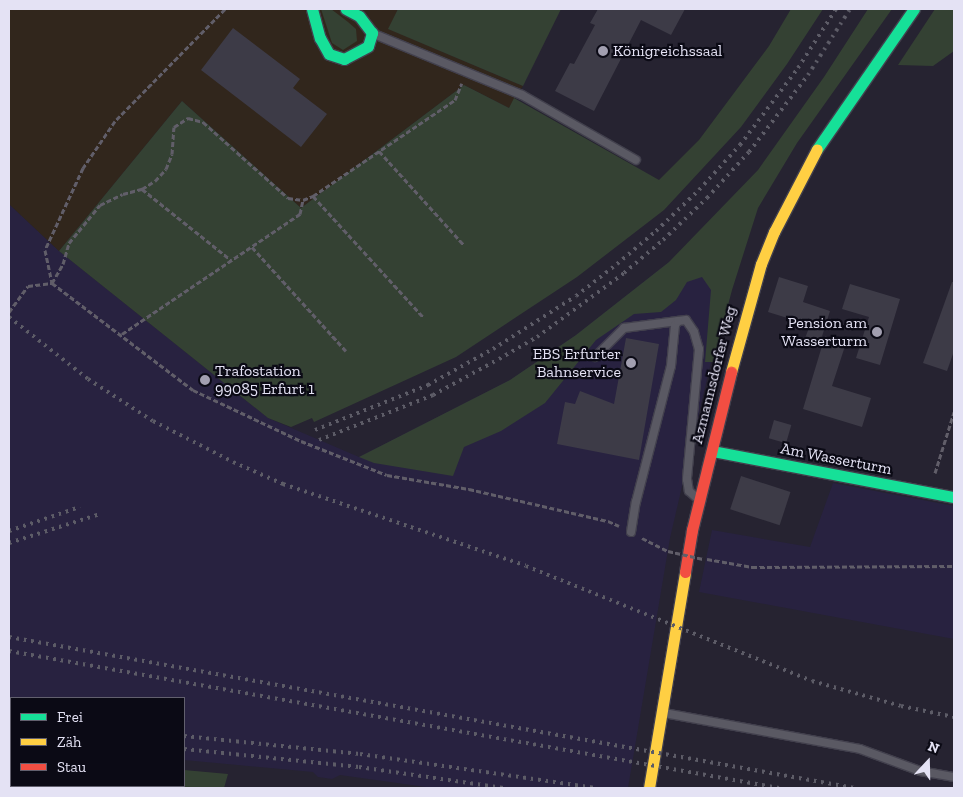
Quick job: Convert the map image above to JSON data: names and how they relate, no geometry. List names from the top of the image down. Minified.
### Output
{"streets":{"street":["Azmannsdorfer Weg","Am Wasserturm"]},"crossings":[["Azmannsdorfer Weg","Am Wasserturm"]],"places":["Königreichssaal","Pension am Wasserturm","EBS Erfurter Bahnservice","Trafostation 99085 Erfurt 1"],"legend":["Frei","Zäh","Stau"],"north":"top"}
